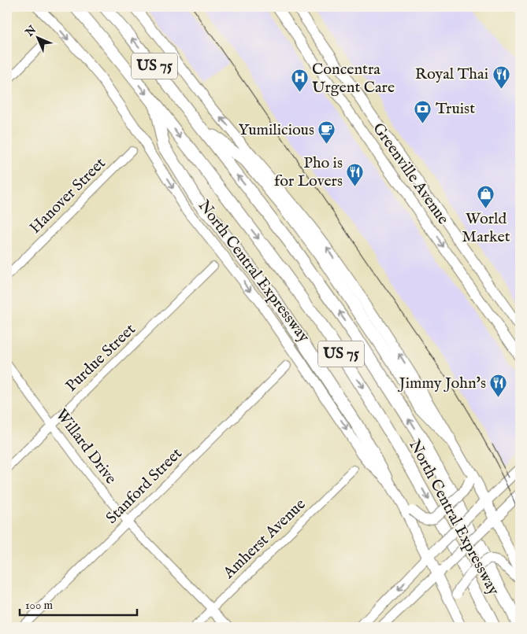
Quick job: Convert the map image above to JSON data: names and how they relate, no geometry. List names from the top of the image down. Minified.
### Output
{"streets":{"highway":["US 75","North Central Expressway"],"main road":["Greenville Avenue"],"street":["Hanover Street","Purdue Street","Willard Drive","Stanford Street","Amherst Avenue"]},"crossings":[["Purdue Street","Willard Drive"],["Willard Drive","Stanford Street"],["Willard Drive","Amherst Avenue"]],"places":{"restaurant":["Royal Thai","Pho is for Lovers","Jimmy John's"],"hospital":["Concentra Urgent Care"],"bank":["Truist"],"cafe":["Yumilicious"],"shop":["World Market"]},"scale_bar":"100 m","north":"top left"}
